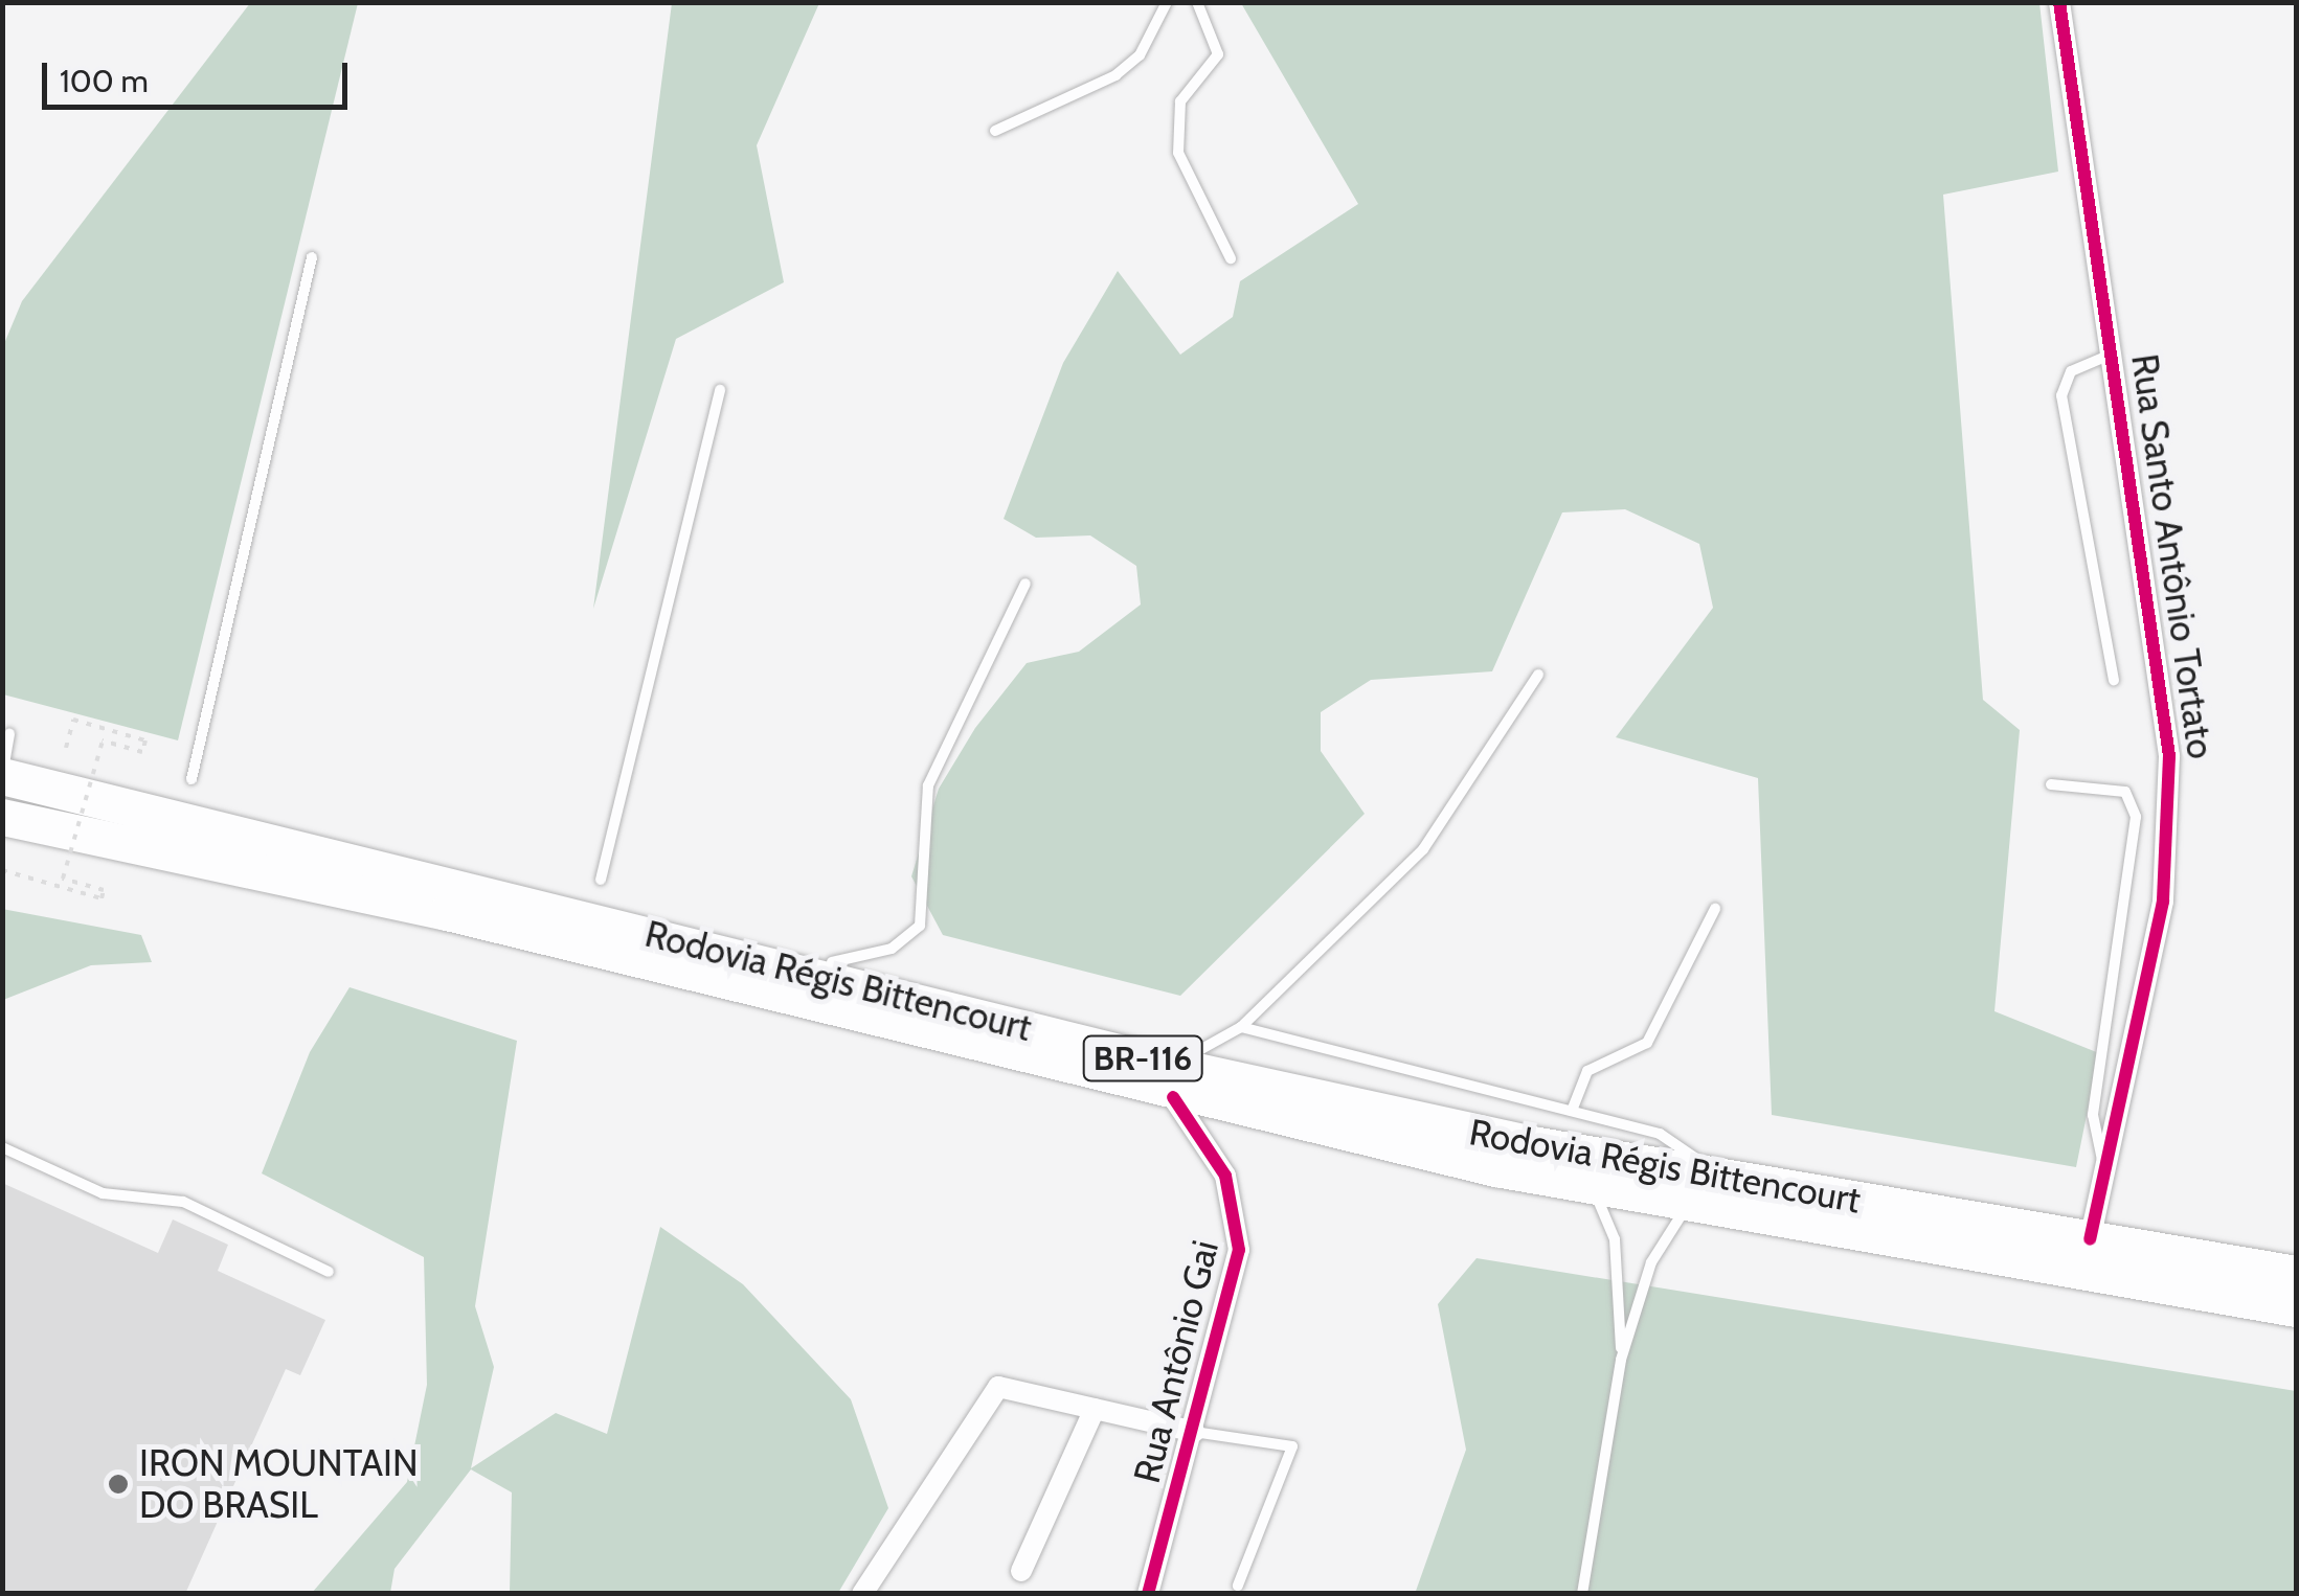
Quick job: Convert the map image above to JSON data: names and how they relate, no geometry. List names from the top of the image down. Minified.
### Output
{"streets":{"highway":["Rodovia Régis Bittencourt","BR-116"],"street":["Rua Santo Antônio Tortato","Rua Antônio Gai"]},"crossings":[["Rua Santo Antônio Tortato","Rodovia Régis Bittencourt"],["Rodovia Régis Bittencourt","Rua Antônio Gai"]],"places":["IRON MOUNTAIN DO BRASIL"],"scale_bar":"100 m"}
